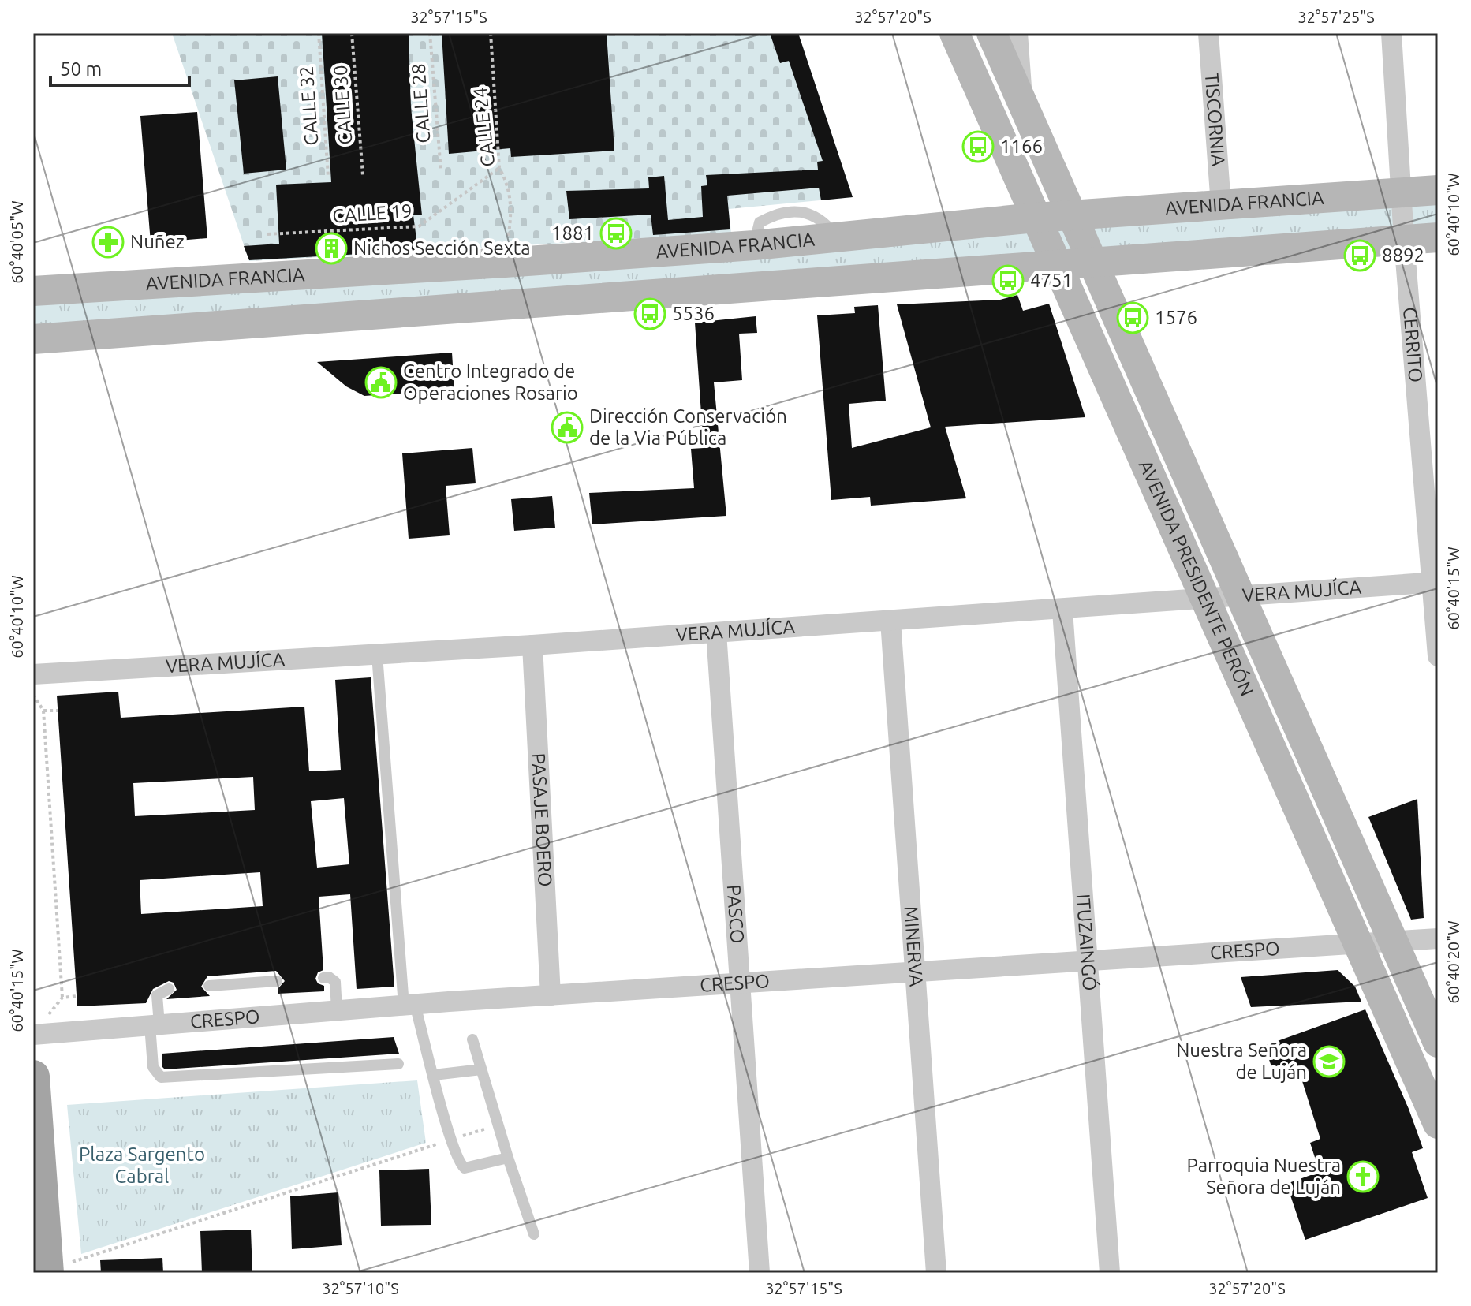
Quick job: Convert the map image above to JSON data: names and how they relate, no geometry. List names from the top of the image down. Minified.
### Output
{"streets":{"main road":["AVENIDA FRANCIA","AVENIDA PRESIDENTE PERÓN"],"street":["TISCORNIA","CERRITO","VERA MUJÍCA","PASAJE BOERO","PASCO","ITUZAINGÓ","MINERVA","CRESPO"],"path":["CALLE 28","CALLE 30","CALLE 32","CALLE 24","CALLE 19"]},"crossings":[["TISCORNIA","AVENIDA FRANCIA"],["CALLE 24","CALLE 19"],["AVENIDA FRANCIA","CERRITO"],["AVENIDA FRANCIA","AVENIDA PRESIDENTE PERÓN"],["CERRITO","VERA MUJÍCA"],["AVENIDA PRESIDENTE PERÓN","VERA MUJÍCA"],["AVENIDA PRESIDENTE PERÓN","CRESPO"],["VERA MUJÍCA","PASAJE BOERO"],["VERA MUJÍCA","PASCO"],["VERA MUJÍCA","ITUZAINGÓ"],["VERA MUJÍCA","MINERVA"],["PASAJE BOERO","CRESPO"],["PASCO","CRESPO"],["ITUZAINGÓ","CRESPO"],["MINERVA","CRESPO"]],"parks":["Plaza Sargento Cabral"],"places":{"bus stop":["1166","1881","8892","4751","5536","1576"],"pharmacy":["Nuñez"],"building":["Nichos Sección Sexta"],"public building":["Centro Integrado de Operaciones Rosario","Dirección Conservación de la Via Pública"],"school or university":["Nuestra Señora de Luján"],"church":["Parroquia Nuestra Señora de Luján"]},"scale_bar":"50 m","coordinates":["32°57'15\"S","32°57'20\"S","32°57'25\"S","60°40'10\"W","60°40'05\"W","60°40'15\"W","60°40'20\"W","32°57'10\"S"]}
